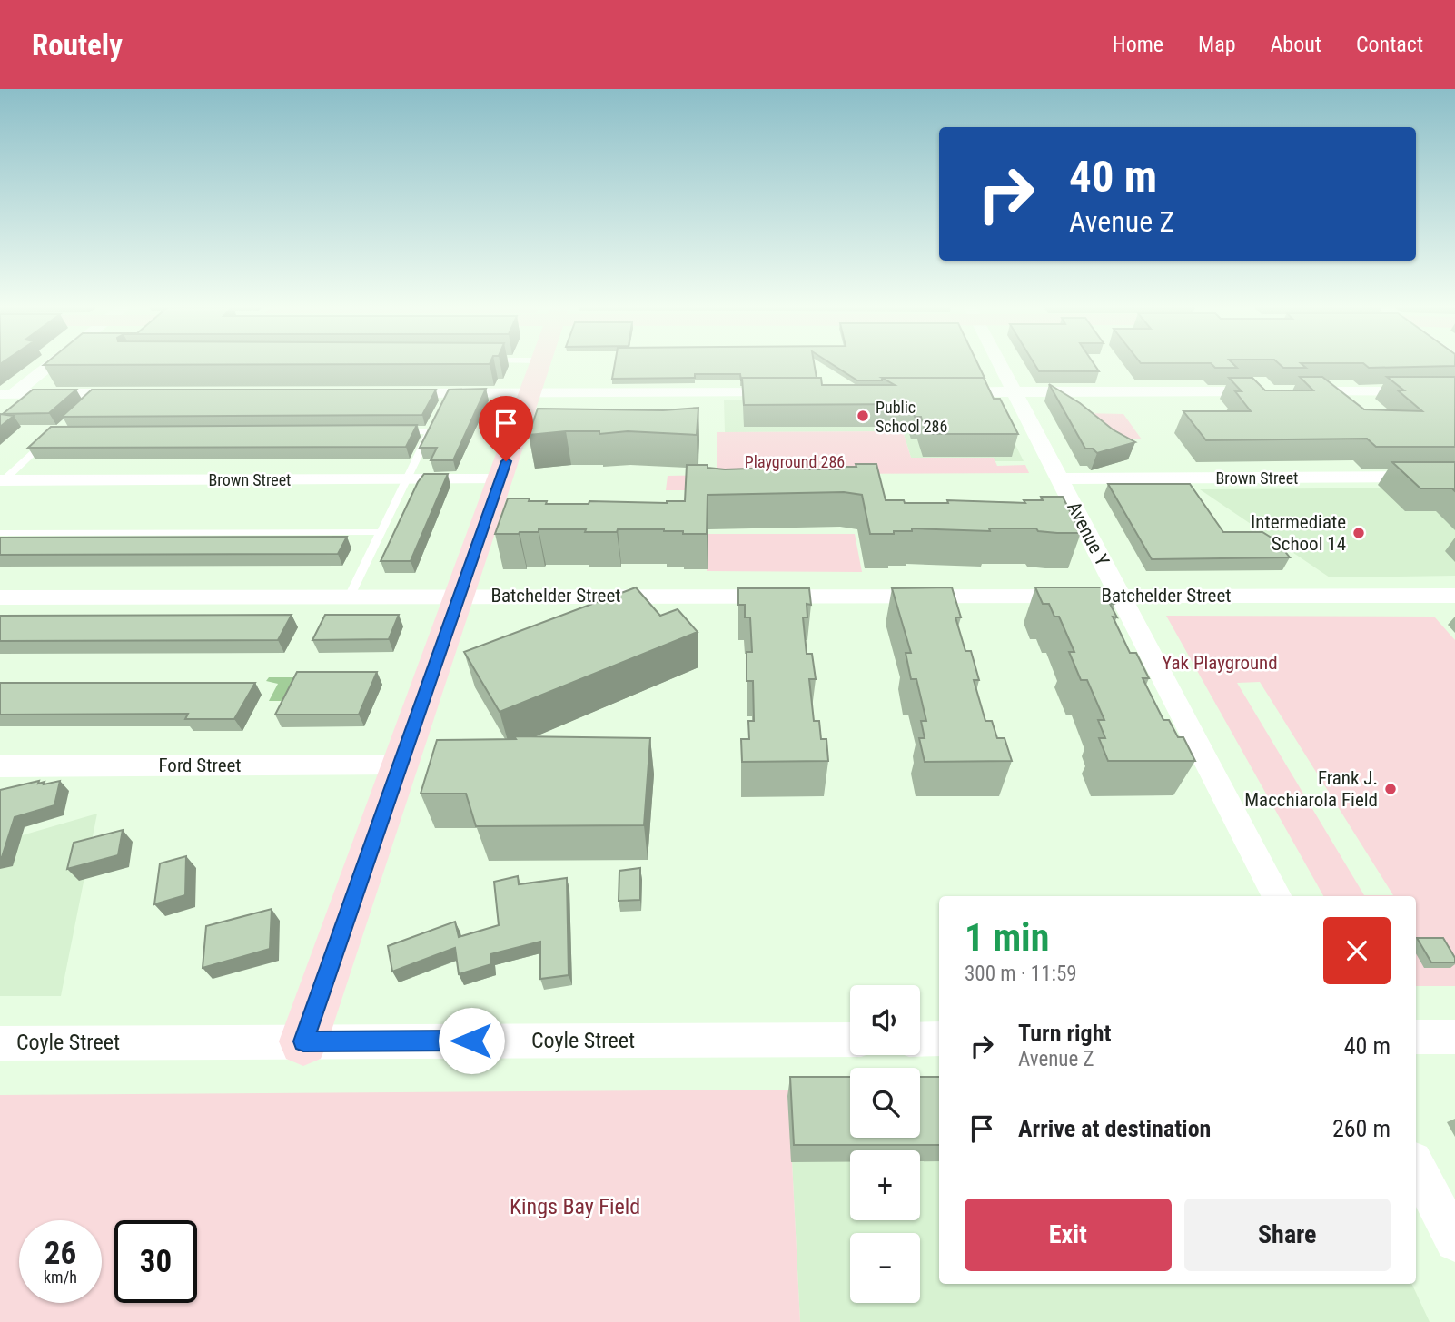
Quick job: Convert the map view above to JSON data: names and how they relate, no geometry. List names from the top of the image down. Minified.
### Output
{"streets":{"street":["Brown Street","Avenue Y","Batchelder Street","Ford Street","Coyle Street"]},"crossings":[["Brown Street","Avenue Y"],["Avenue Y","Batchelder Street"]],"parks":["Playground 286","Yak Playground","Kings Bay Field"],"places":["Public School 286","Intermediate School 14","Frank J. Macchiarola Field"],"page":{"header":"Routely","nav":["Home","Map","About","Contact"],"turn":["40 m","Avenue Z"],"heading":["1 min","300 m · 11:59"],"map_buttons":["+","−"],"list":[{"name":"Turn right","note":"Avenue Z","value":"40 m"},{"name":"Arrive at destination","value":"260 m"}],"buttons":["Exit","Share"],"speed":"26 km/h","limit":"30"}}
